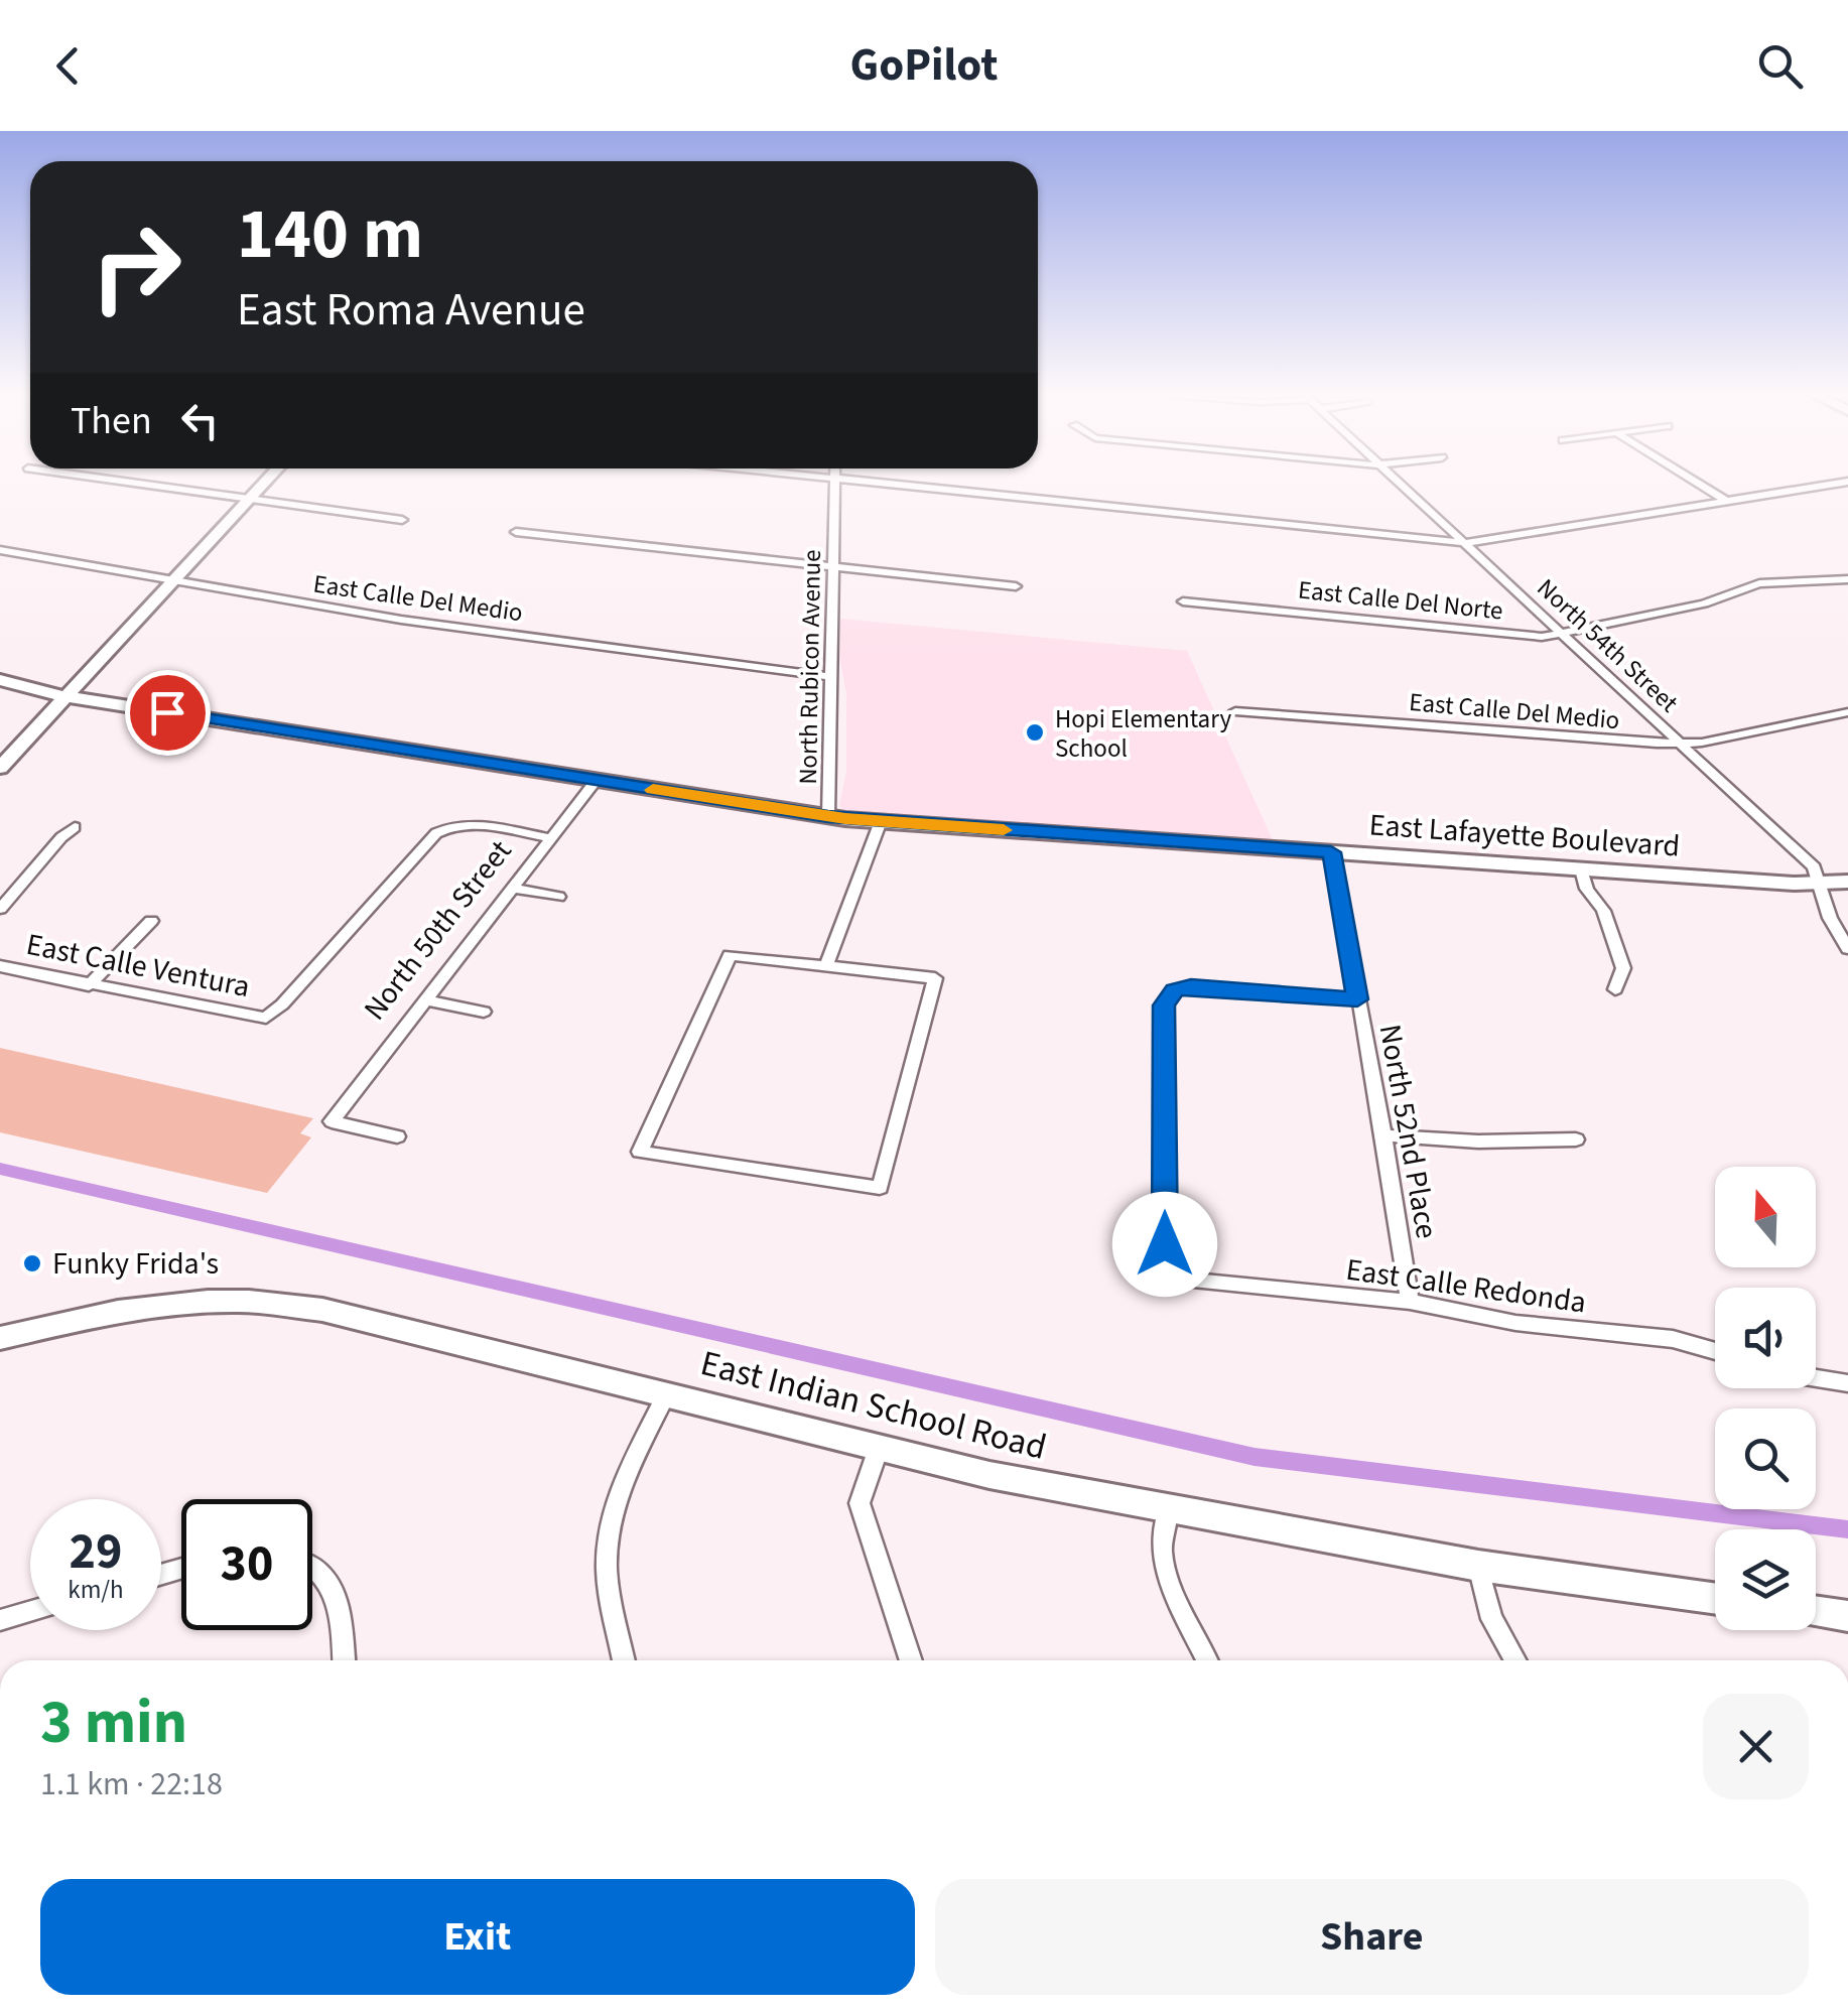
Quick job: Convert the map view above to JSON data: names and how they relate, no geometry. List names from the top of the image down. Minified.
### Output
{"streets":{"street":["East Calle Del Medio","East Calle Del Norte","North 54th Street","North Rubicon Avenue","East Lafayette Boulevard","North 50th Street","East Calle Ventura","North 52nd Place","East Calle Redonda","East Indian School Road"]},"crossings":[["East Calle Del Medio","North 54th Street"],["East Calle Del Medio","North Rubicon Avenue"],["East Calle Del Norte","North 54th Street"],["North 54th Street","East Lafayette Boulevard"],["North Rubicon Avenue","East Lafayette Boulevard"],["East Lafayette Boulevard","North 50th Street"],["East Lafayette Boulevard","North 52nd Place"],["North 50th Street","East Calle Ventura"],["North 52nd Place","East Calle Redonda"]],"places":["Hopi Elementary School","Funky Frida's"],"north":"top","page":{"header":"GoPilot","turn":["140 m","East Roma Avenue"],"then":"Then","speed":"29 km/h","limit":"30","heading":["3 min","1.1 km · 22:18"],"buttons":["Exit","Share"]}}
